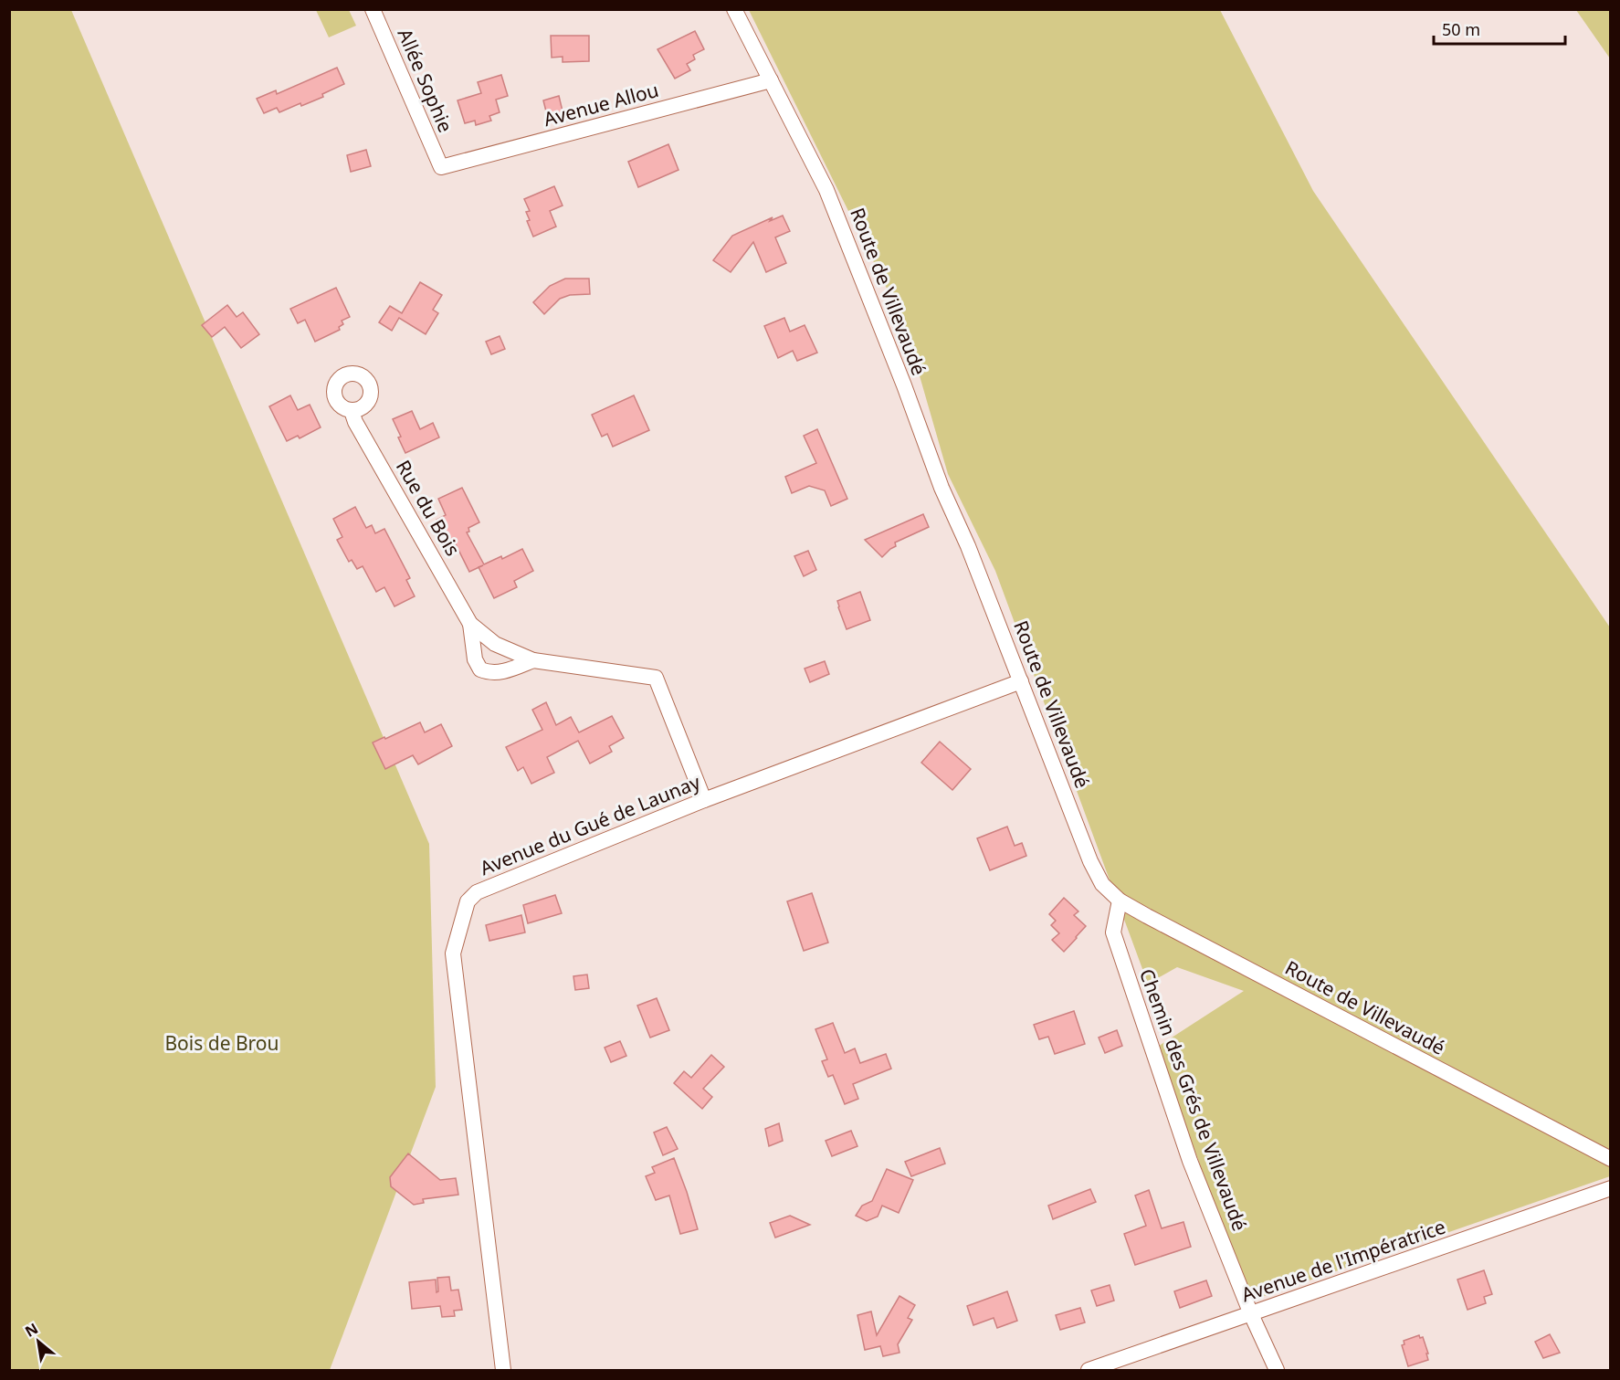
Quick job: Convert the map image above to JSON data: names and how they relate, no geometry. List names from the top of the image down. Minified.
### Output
{"streets":{"street":["Allée Sophie","Avenue Allou","Route de Villevaudé","Rue du Bois","Avenue du Gué de Launay","Chemin des Grés de Villevaudé","Avenue de l'Impératrice"]},"crossings":[["Allée Sophie","Avenue Allou"],["Avenue Allou","Route de Villevaudé"],["Route de Villevaudé","Avenue du Gué de Launay"],["Route de Villevaudé","Chemin des Grés de Villevaudé"],["Rue du Bois","Avenue du Gué de Launay"],["Chemin des Grés de Villevaudé","Avenue de l'Impératrice"]],"parks":["Bois de Brou"],"scale_bar":"50 m","north":"top left"}
